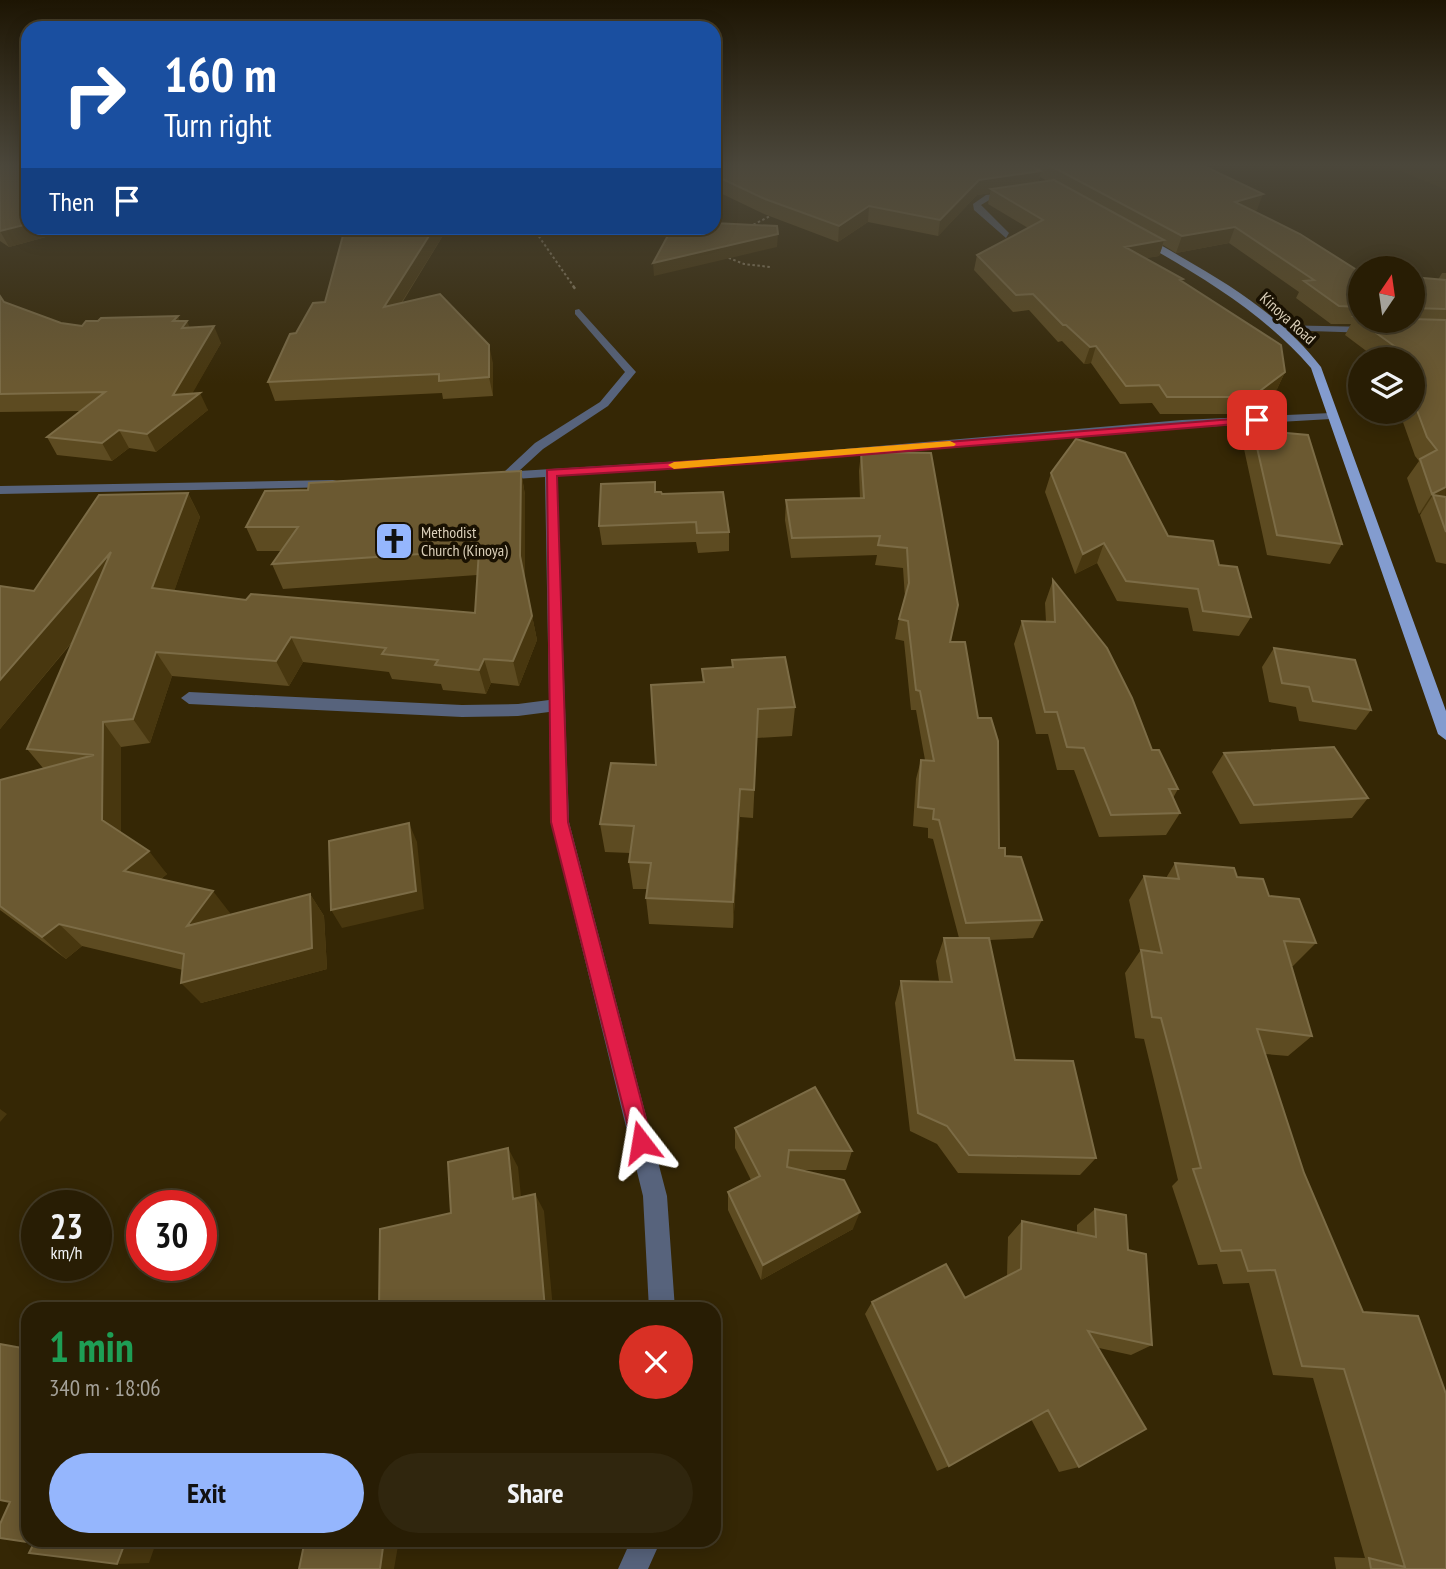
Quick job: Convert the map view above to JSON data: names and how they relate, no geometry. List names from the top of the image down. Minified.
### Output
{"streets":{"main road":["Kinoya Road"]},"places":{"church":["Methodist Church (Kinoya)"]},"north":"top","page":{"turn":["160 m","Turn right"],"then":"Then","speed":"23 km/h","limit":"30","heading":["1 min","340 m · 18:06"],"buttons":["Exit","Share"]}}
